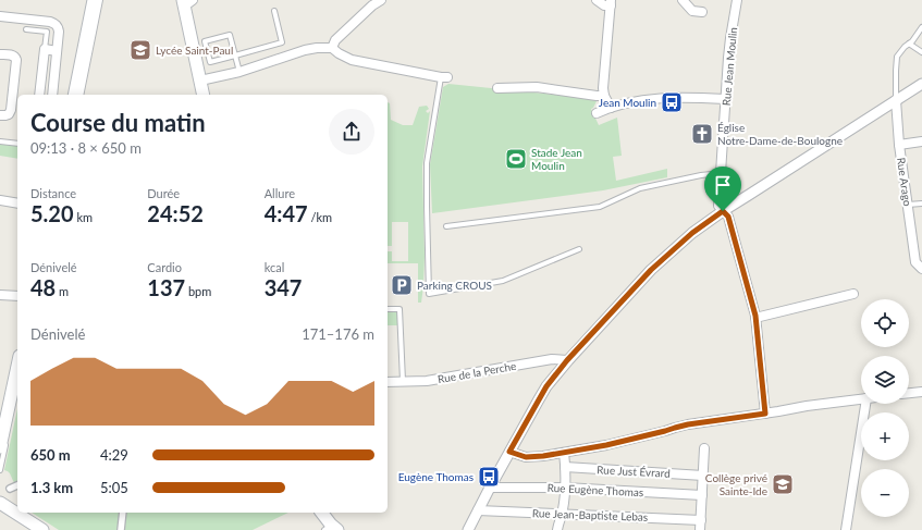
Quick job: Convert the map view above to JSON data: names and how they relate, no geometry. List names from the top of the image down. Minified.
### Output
{"streets":{"street":["Rue Jean Moulin","Rue Arago","Rue de la Perche","Rue Just Évrard","Rue Eugène Thomas","Rue Jean-Baptiste Lebas"]},"places":{"school or university":["Lycée Saint-Paul","Collège privé Sainte-Ide"],"bus stop":["Jean Moulin","Eugène Thomas"],"church":["Église Notre-Dame-de-Boulogne"],"sports":["Stade Jean Moulin"],"parking":["Parking CROUS"]},"page":{"heading":["Course du matin","09:13 · 8 × 650 m"],"stats":[["Distance","5.20 km"],["Durée","24:52"],["Allure","4:47 /km"],["Dénivelé","48 m"],["Cardio","137 bpm"],["kcal","347"]],"map_buttons":["+","−"],"chart":["Dénivelé","171–176 m"],"list":[{"name":"650 m","note":"4:29"},{"name":"1.3 km","note":"5:05"}]}}
